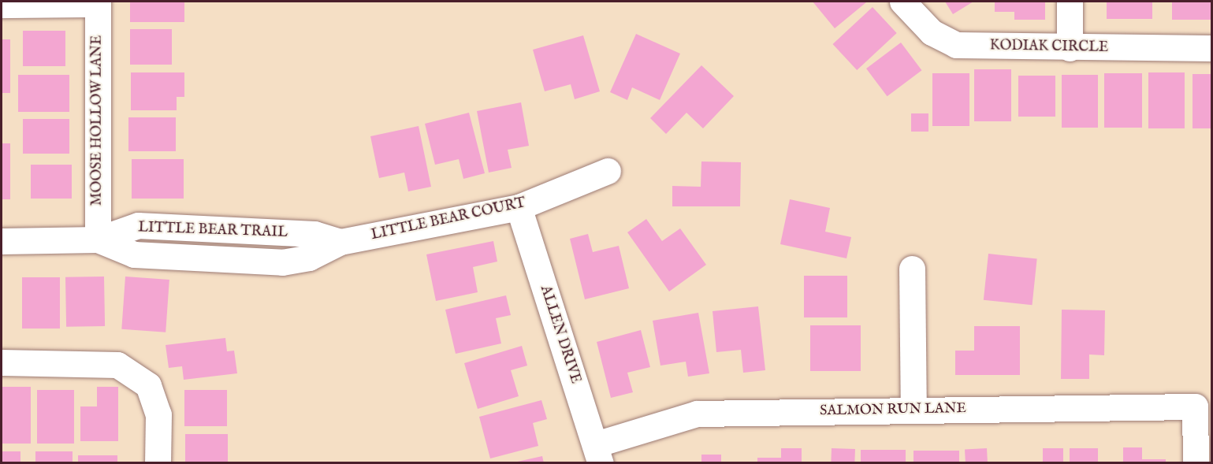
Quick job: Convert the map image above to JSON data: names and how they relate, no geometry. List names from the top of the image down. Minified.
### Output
{"streets":{"street":["KODIAK CIRCLE","MOOSE HOLLOW LANE","LITTLE BEAR COURT","LITTLE BEAR TRAIL","ALLEN DRIVE","SALMON RUN LANE"]},"crossings":[["MOOSE HOLLOW LANE","LITTLE BEAR TRAIL"],["LITTLE BEAR COURT","LITTLE BEAR TRAIL"],["LITTLE BEAR COURT","ALLEN DRIVE"],["ALLEN DRIVE","SALMON RUN LANE"]]}
